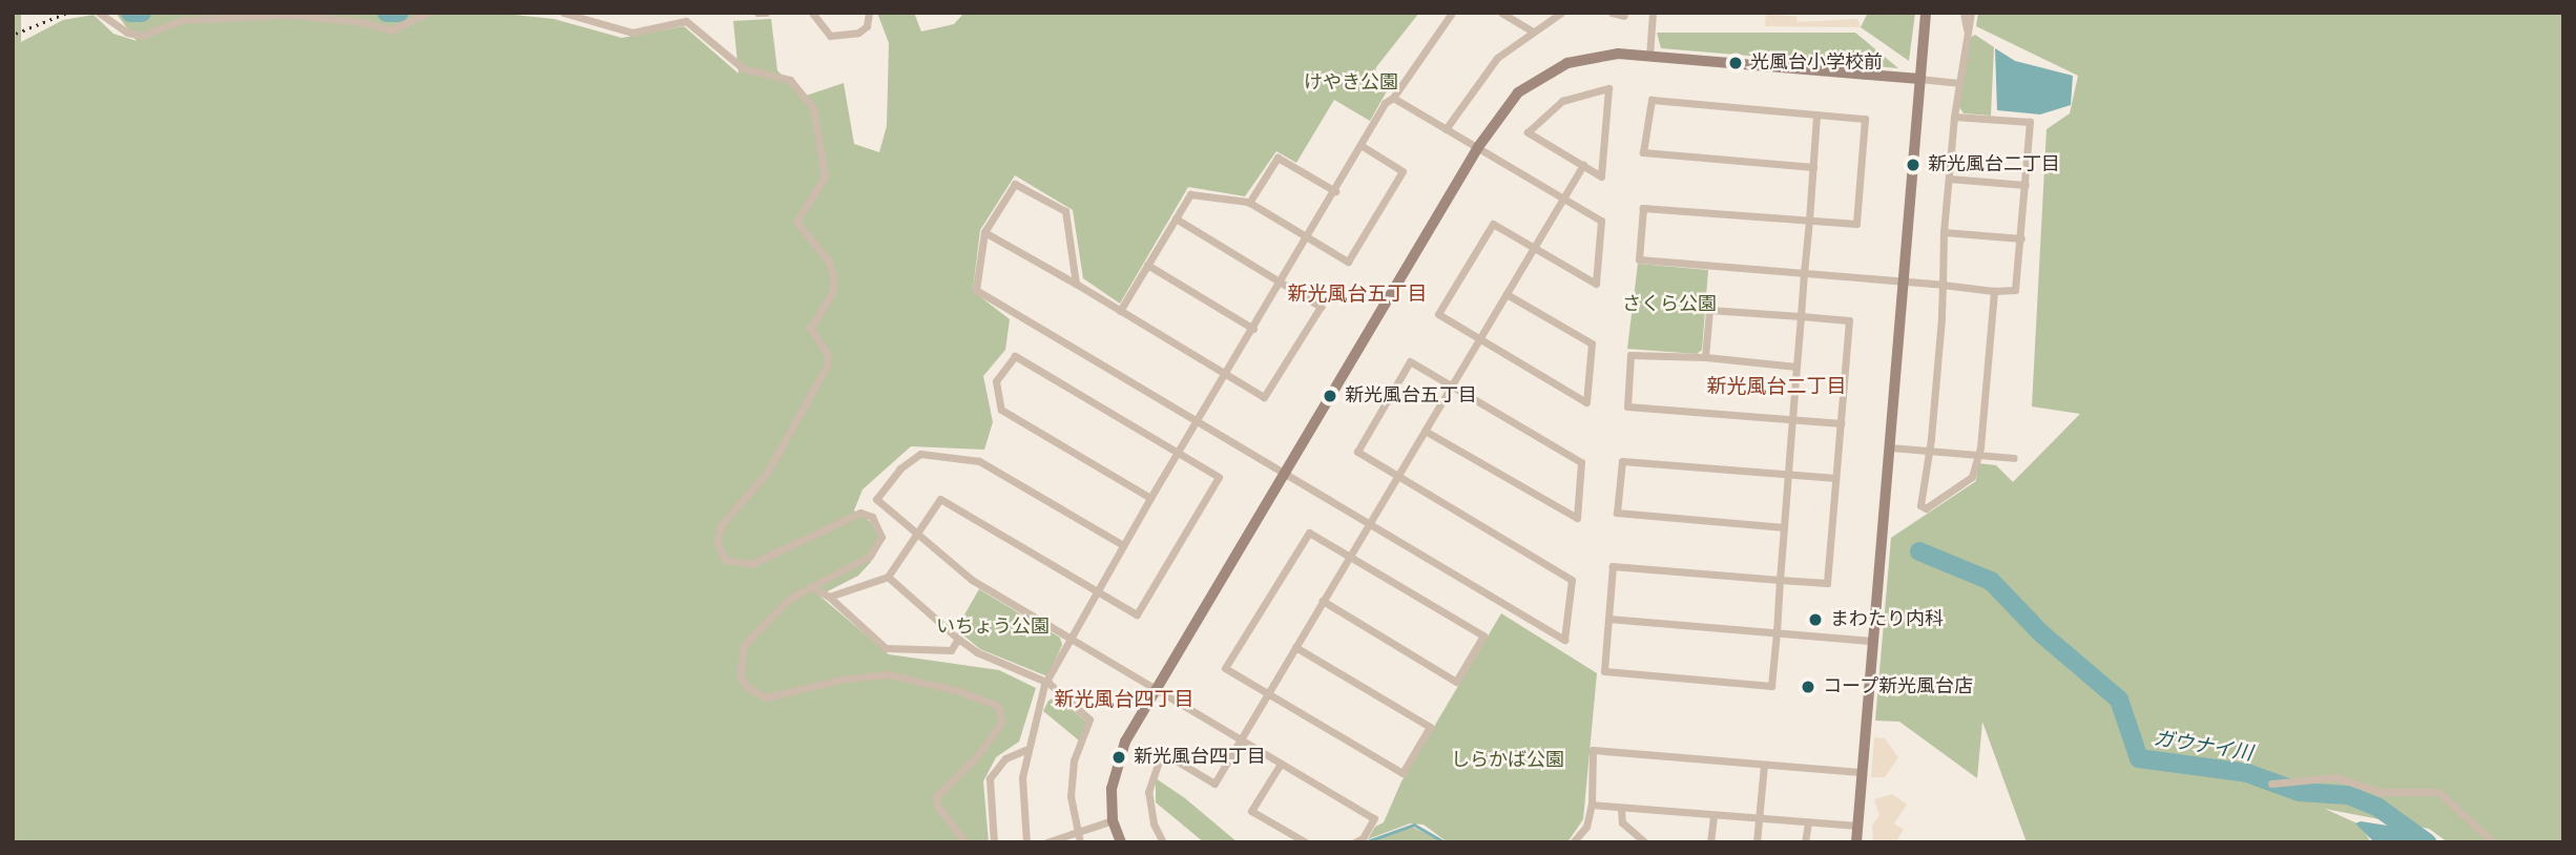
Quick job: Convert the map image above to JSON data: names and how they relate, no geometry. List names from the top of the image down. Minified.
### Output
{"districts":["新光風台五丁目","新光風台二丁目","新光風台四丁目"],"water":["ガウナイ川"],"parks":["けやき公園","さくら公園","いちょう公園","しらかば公園"],"places":["光風台小学校前","新光風台二丁目","新光風台五丁目","まわたり内科","コープ新光風台店","新光風台四丁目"]}
